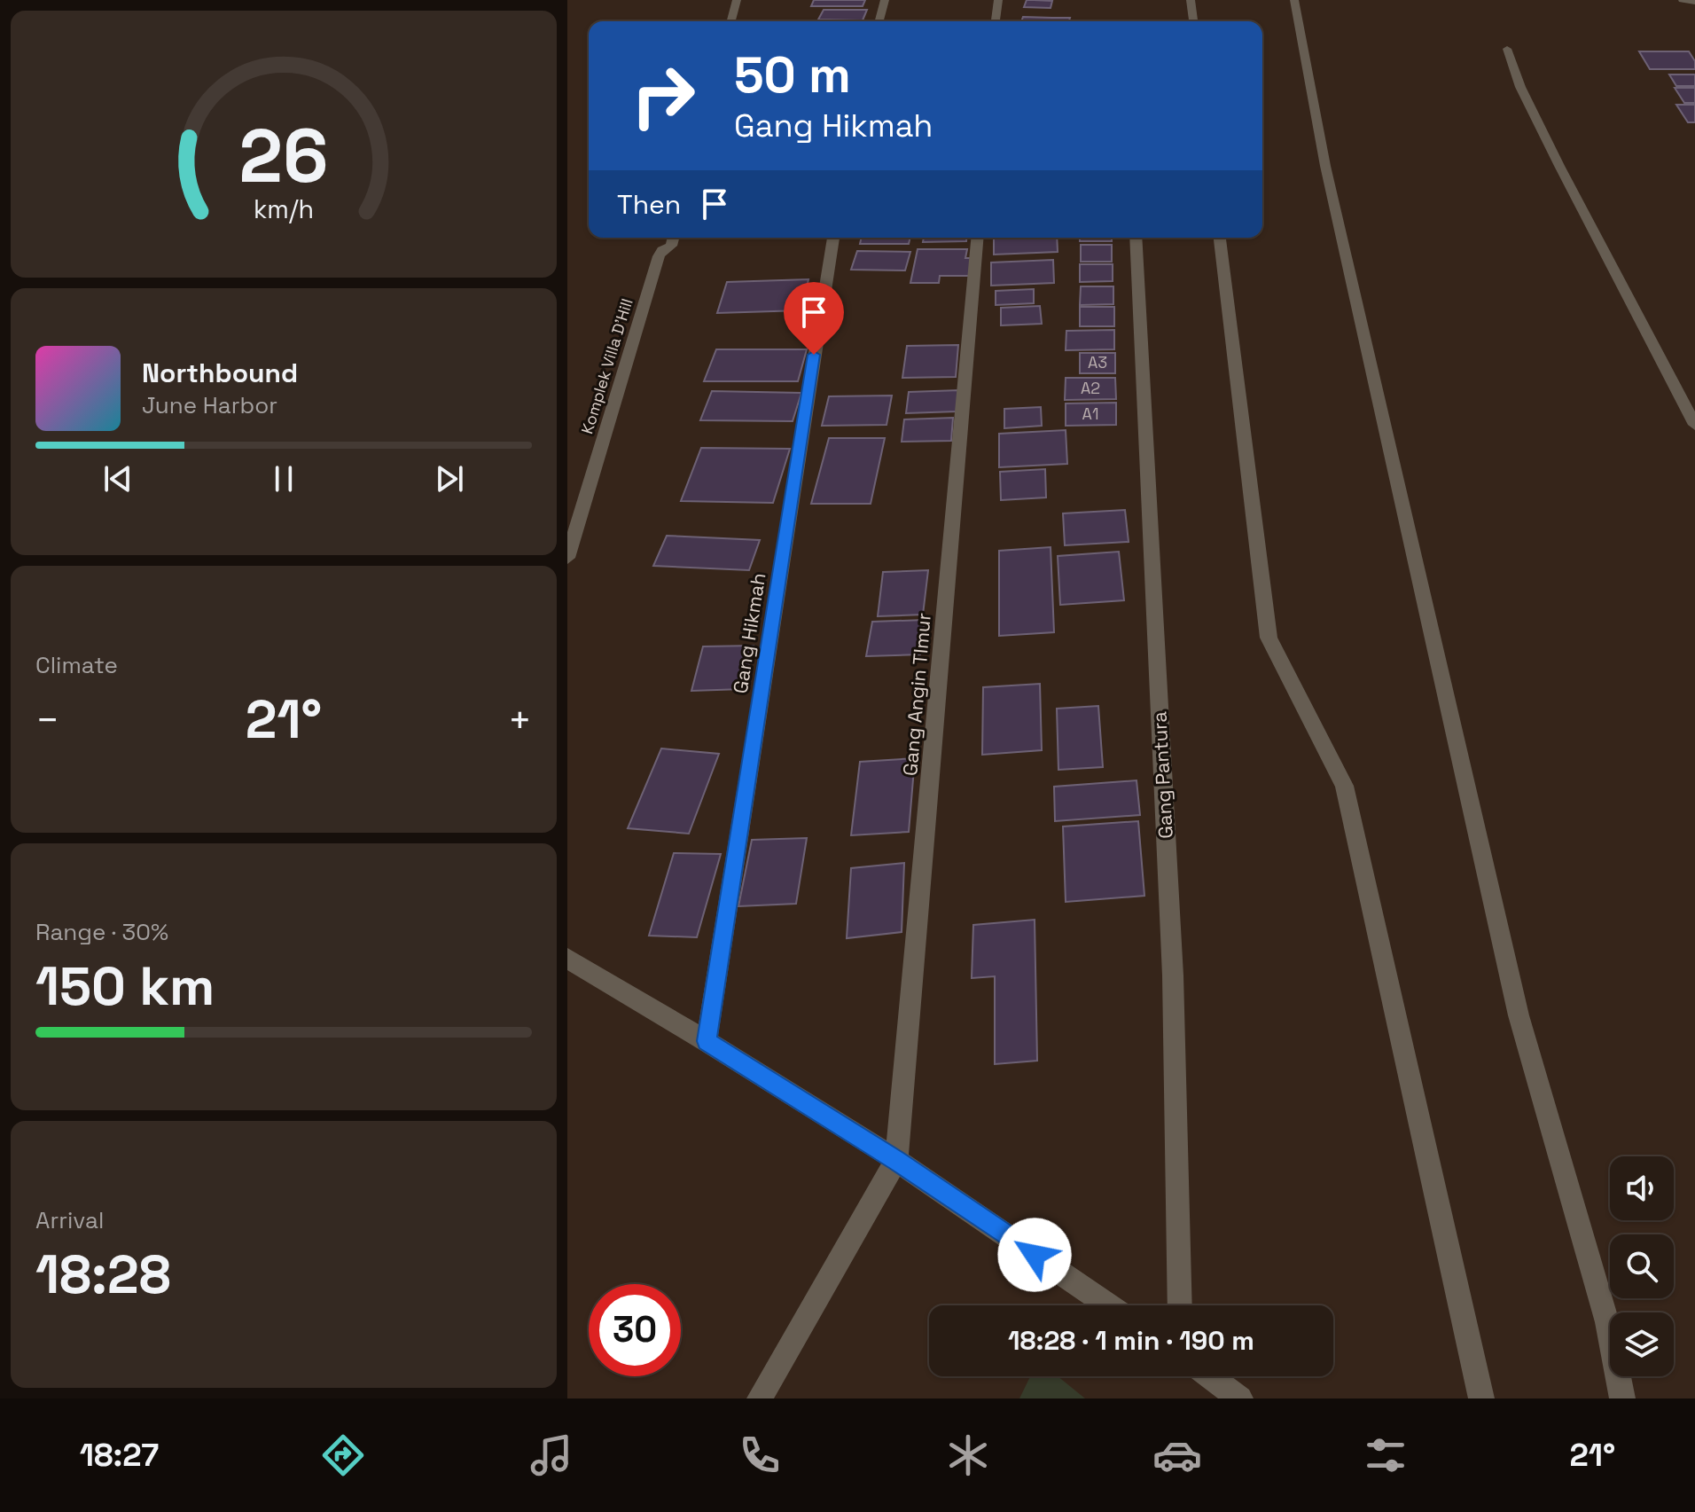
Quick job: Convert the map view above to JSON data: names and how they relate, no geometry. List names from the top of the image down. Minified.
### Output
{"streets":{"street":["Komplek Villa D'Hill","Gang Hikmah","Gang Angin TImur","Gang Pantura"]},"house_numbers":["A3","A2","A1"],"page":{"turn":["50 m","Gang Hikmah"],"then":"Then","song":["Northbound","June Harbor"],"tile":["Climate",["Range · 30%","150 km"],["Arrival","18:28"]],"heat":["−","21°","+"],"limit":"30","trip":"18:28 · 1 min · 190 m","tabs":["18:27","21°"],"gauge":["26","km/h"]}}
